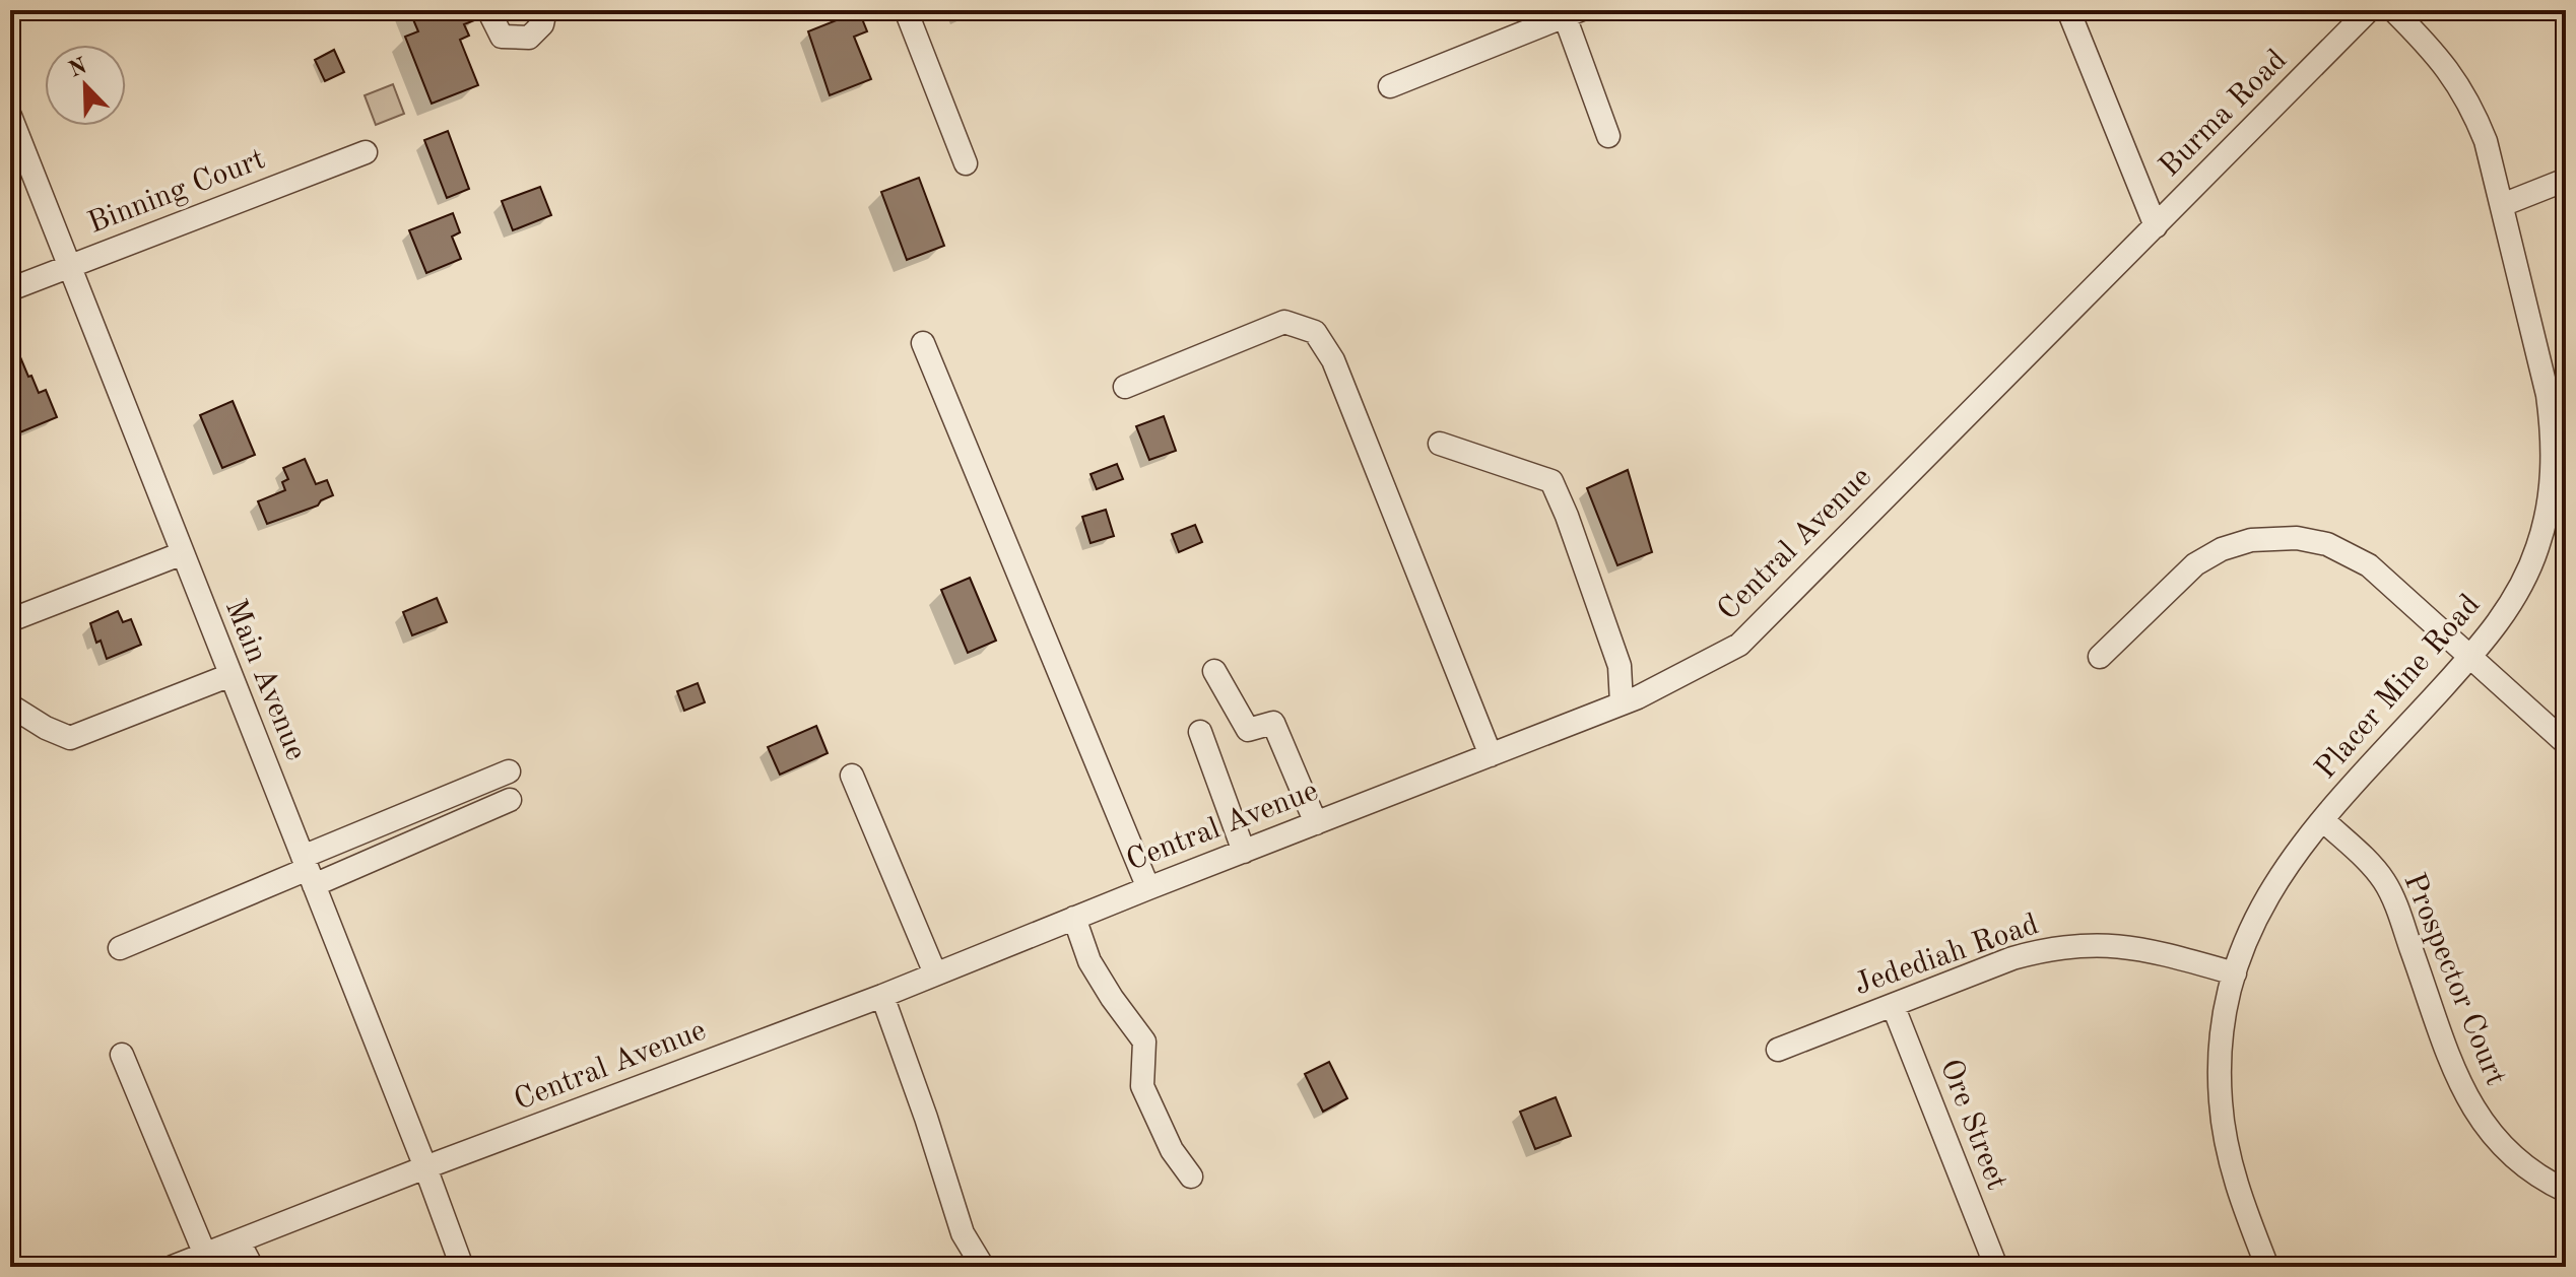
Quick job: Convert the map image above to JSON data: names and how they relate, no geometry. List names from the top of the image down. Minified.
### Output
{"streets":{"street":["Burma Road","Binning Court","Central Avenue","Main Avenue","Placer Mine Road","Jedediah Road","Prospector Court","Ore Street"]},"crossings":[["Burma Road","Central Avenue"],["Binning Court","Main Avenue"],["Central Avenue","Main Avenue"],["Placer Mine Road","Jedediah Road"],["Placer Mine Road","Prospector Court"],["Jedediah Road","Ore Street"]],"north":"top left"}
